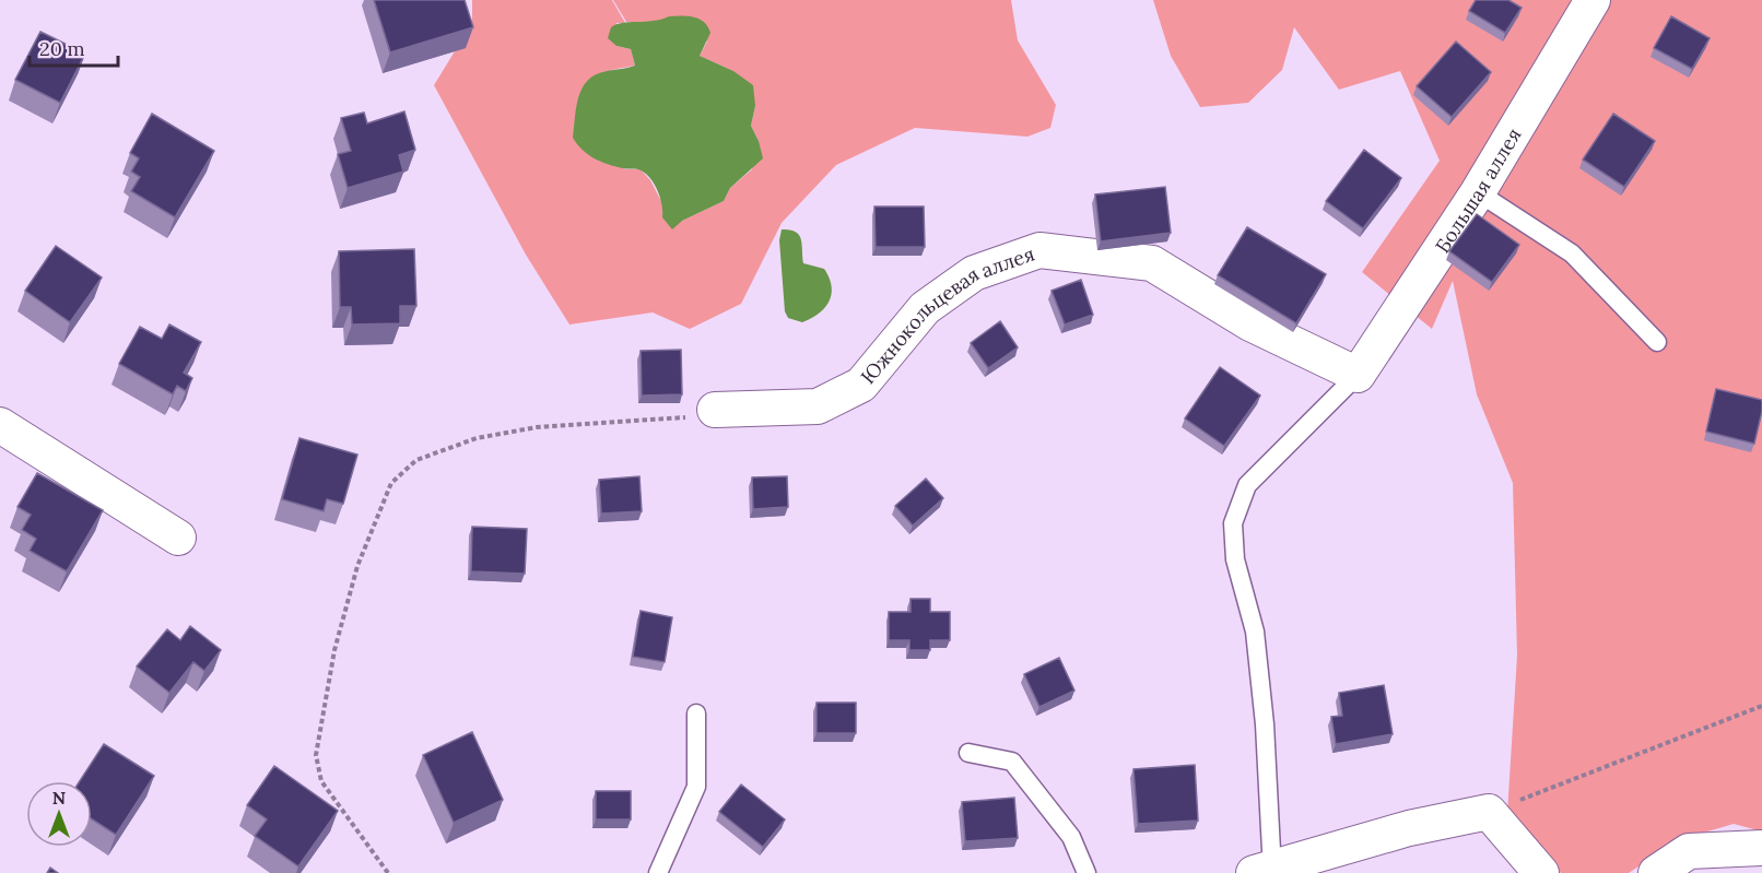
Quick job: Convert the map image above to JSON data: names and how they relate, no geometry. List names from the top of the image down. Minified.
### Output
{"streets":{"street":["Большая аллея","Южнокольцевая аллея"]},"crossings":[["Большая аллея","Южнокольцевая аллея"]],"scale_bar":"20 m","north":"top"}
